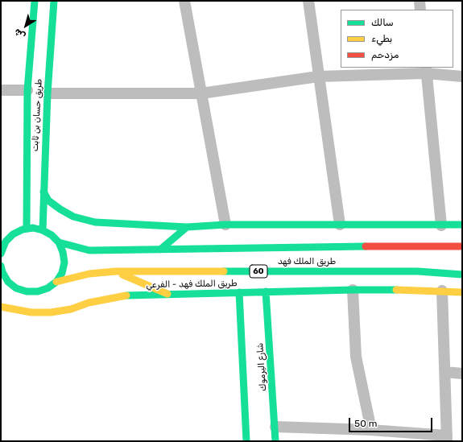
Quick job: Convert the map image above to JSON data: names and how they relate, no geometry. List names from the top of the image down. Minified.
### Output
{"streets":{"main road":["طريق حسان بن ثابت","طريق الملك فهد","60","طريق الملك فهد - الفرعي","شارع اليرموك"]},"crossings":[["طريق الملك فهد - الفرعي","شارع اليرموك"]],"legend":["سالك","بطيء","مزدحم"],"scale_bar":"50 m","north":"bottom left"}
